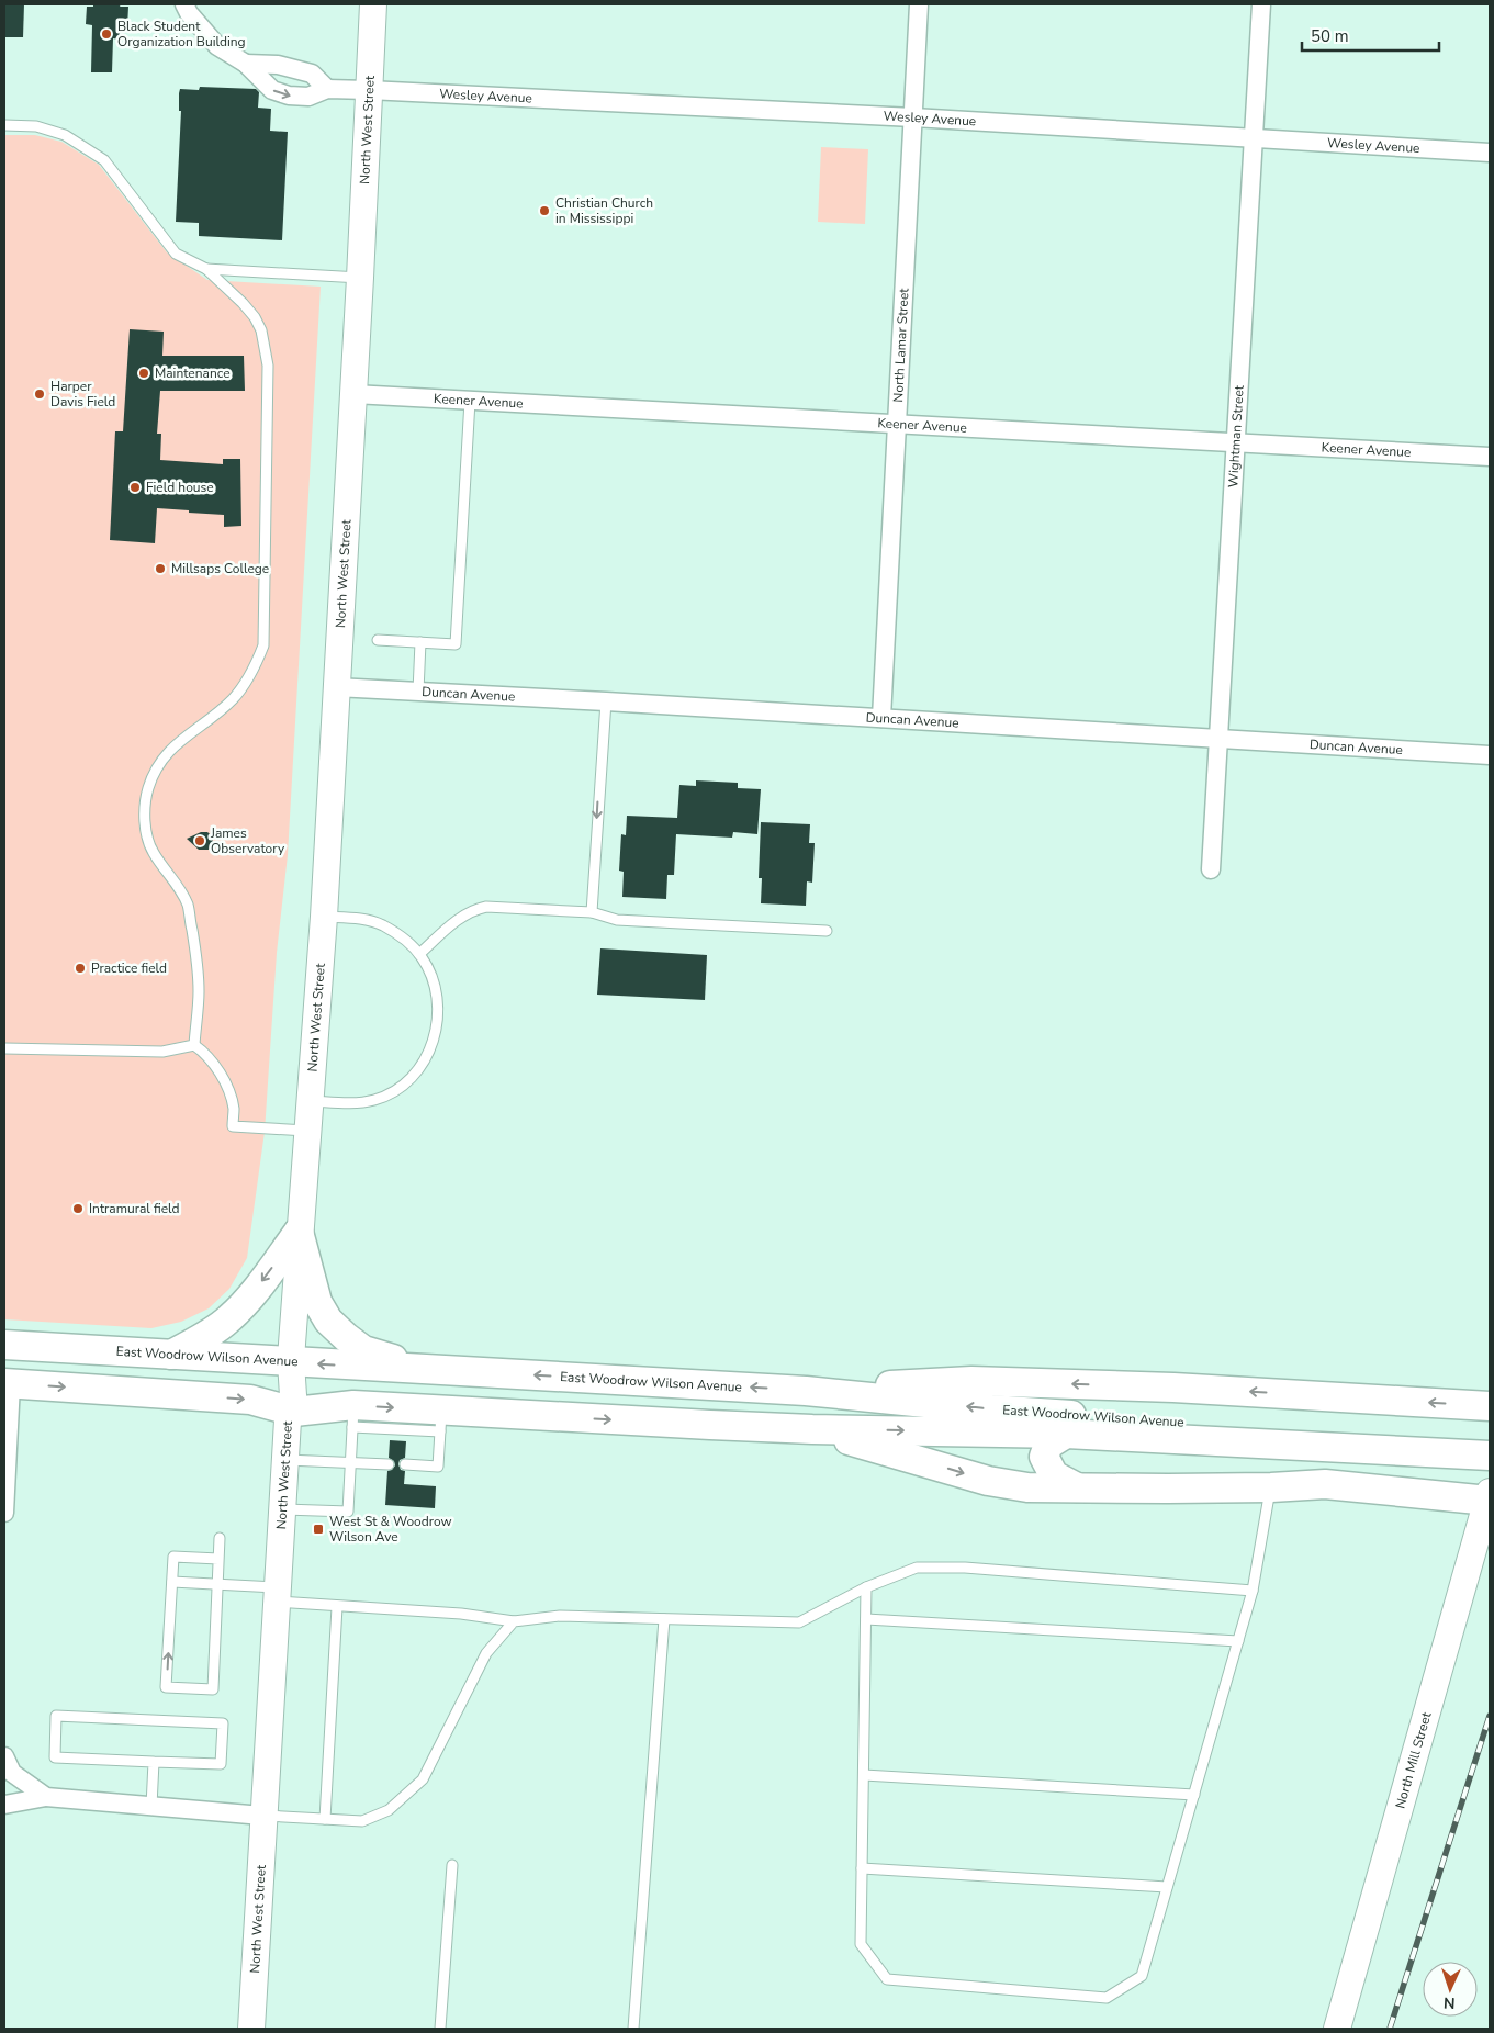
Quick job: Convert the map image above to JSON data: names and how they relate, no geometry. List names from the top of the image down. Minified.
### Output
{"streets":{"main road":["East Woodrow Wilson Avenue"],"street":["Wesley Avenue","North West Street","North Lamar Street","Keener Avenue","Wightman Street","Duncan Avenue","North Mill Street"]},"crossings":[["Wesley Avenue","North West Street"],["Wesley Avenue","North Lamar Street"],["Wesley Avenue","Wightman Street"],["North West Street","Keener Avenue"],["North West Street","Duncan Avenue"],["North West Street","East Woodrow Wilson Avenue"],["North Lamar Street","Keener Avenue"],["North Lamar Street","Duncan Avenue"],["Keener Avenue","Wightman Street"],["Wightman Street","Duncan Avenue"]],"places":{"other":["Black Student Organization Building","Christian Church in Mississippi","Maintenance","Harper Davis Field","Field house","Millsaps College","James Observatory","Practice field","Intramural field"],"transit":["West St & Woodrow Wilson Ave"]},"scale_bar":"50 m","north":"bottom"}
